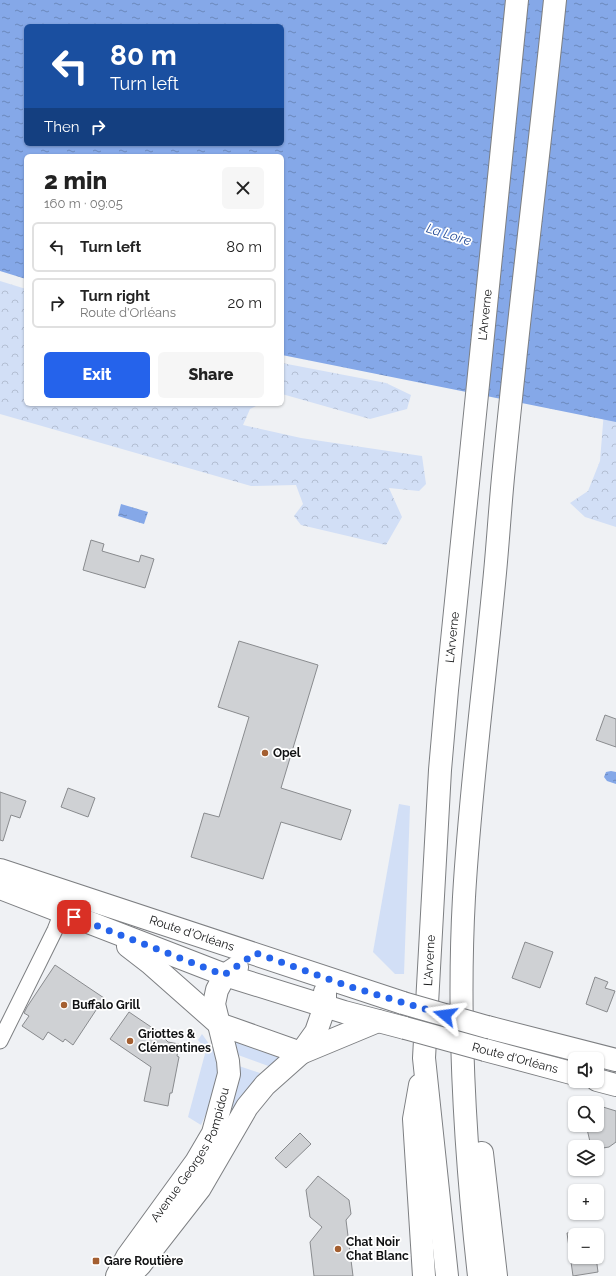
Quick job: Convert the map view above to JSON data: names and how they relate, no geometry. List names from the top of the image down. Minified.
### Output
{"streets":{"main road":["L'Arverne","Route d'Orléans","Avenue Georges Pompidou"]},"crossings":[["Route d'Orléans","Avenue Georges Pompidou"]],"water":["La Loire"],"places":{"other":["Opel","Buffalo Grill","Griottes & Clémentines","Chat Noir Chat Blanc"],"transit":["Gare Routière"]},"page":{"turn":["80 m","Turn left"],"then":"Then","heading":["2 min","160 m · 09:05"],"list":[{"name":"Turn left","value":"80 m"},{"name":"Turn right","note":"Route d'Orléans","value":"20 m"}],"buttons":["Exit","Share"],"map_buttons":["+","−"]}}
